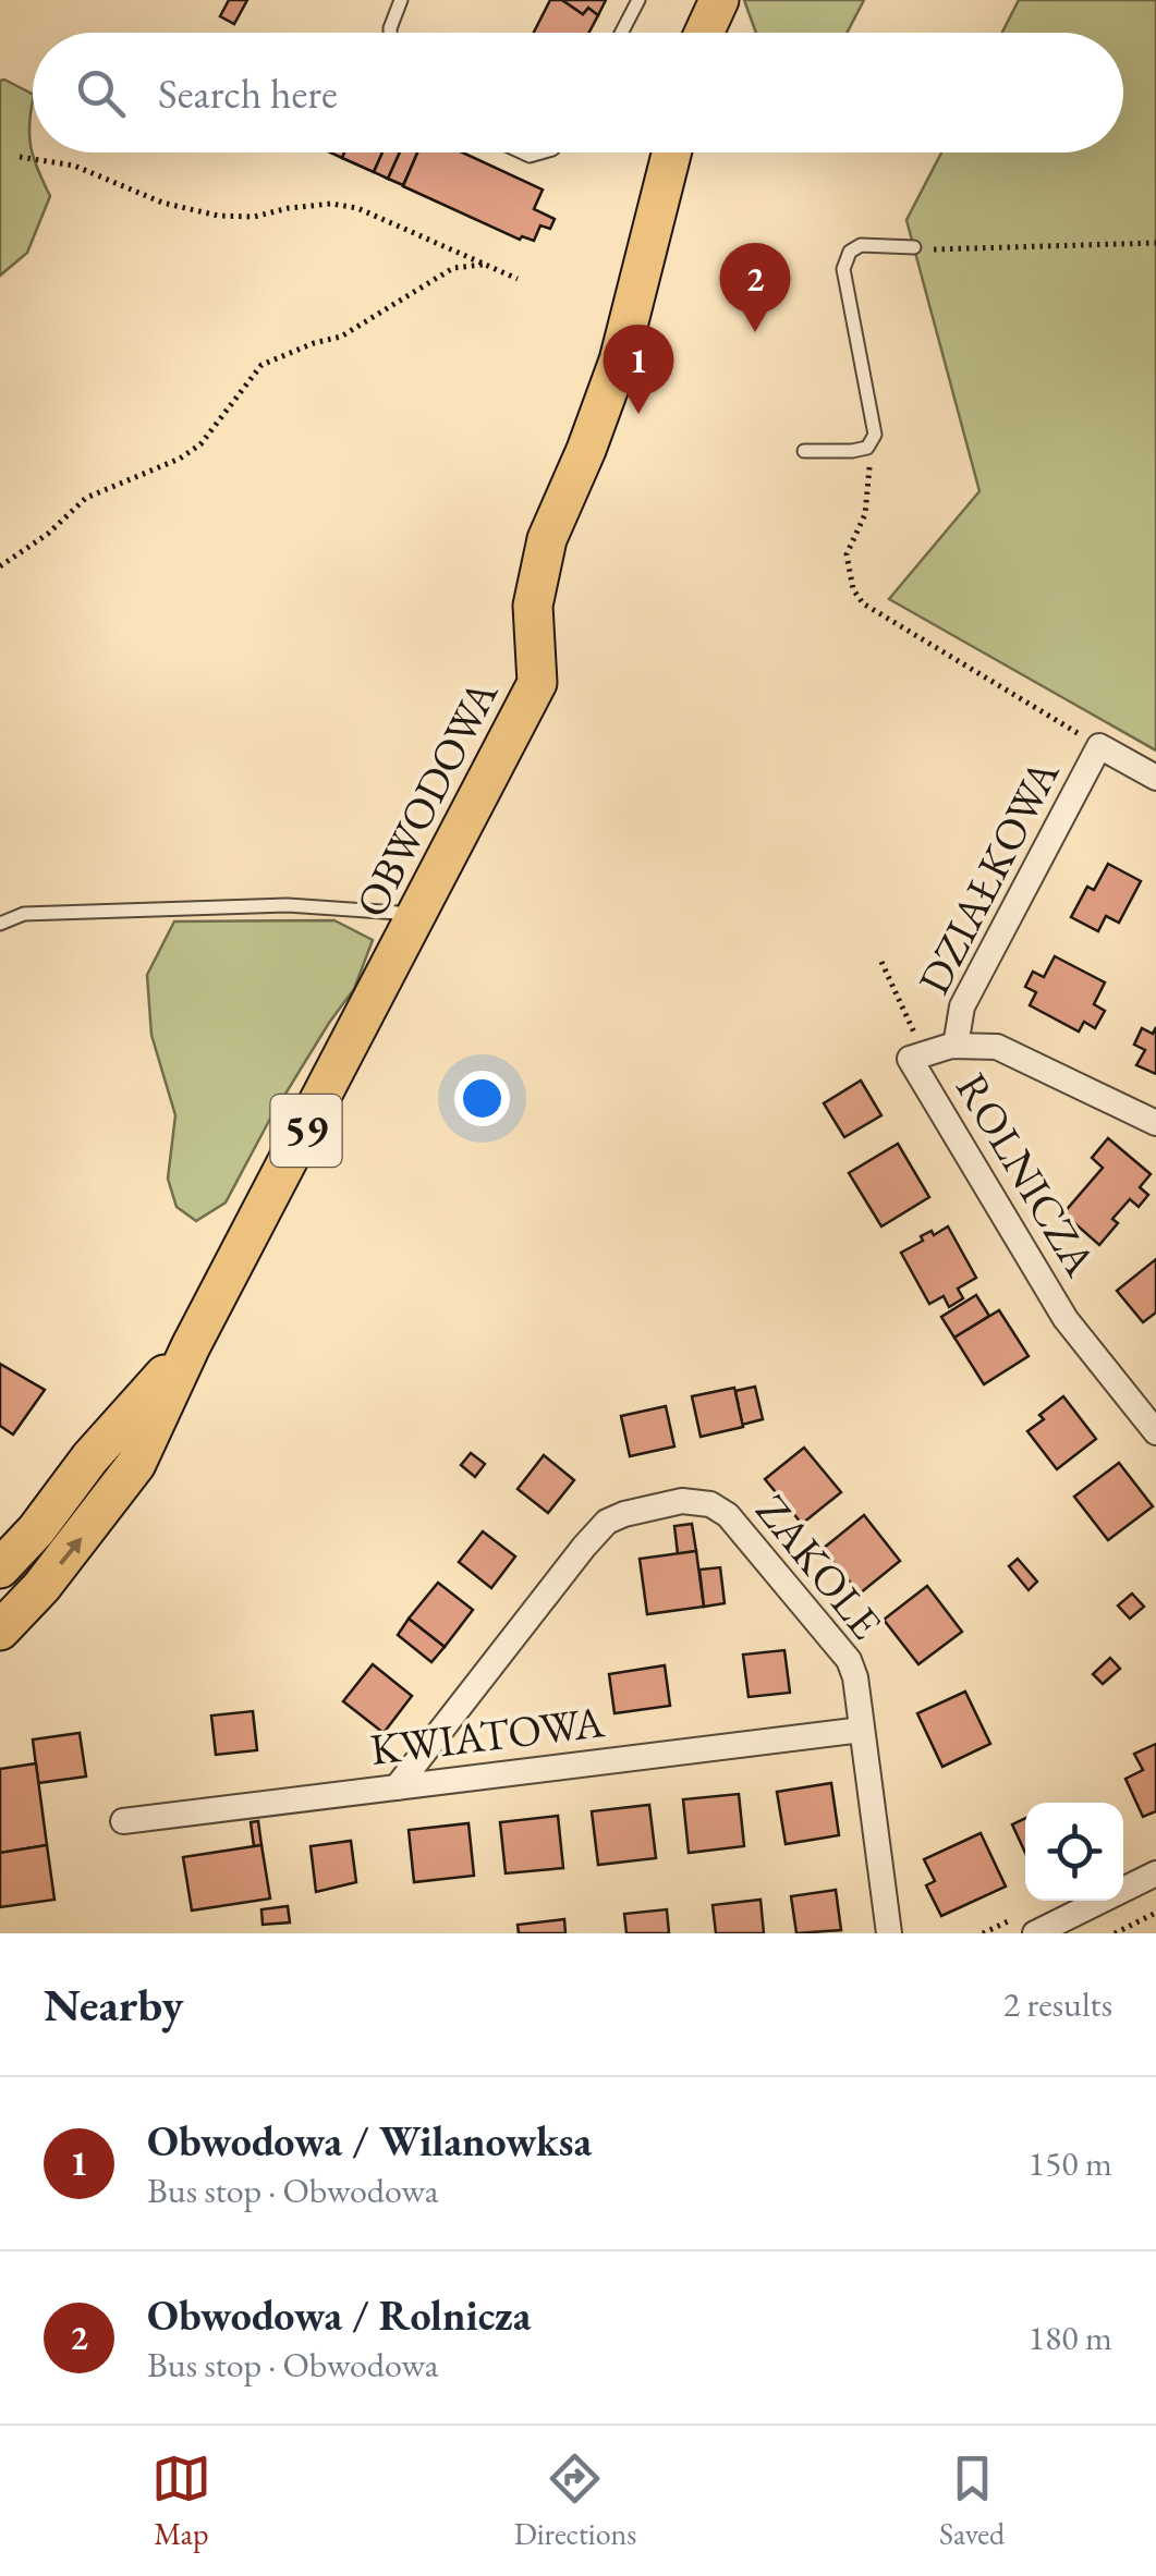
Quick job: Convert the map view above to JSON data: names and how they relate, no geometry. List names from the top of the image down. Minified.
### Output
{"streets":{"main road":["OBWODOWA","59"],"street":["DZIAŁKOWA","ROLNICZA","ZAKOLE","KWIATOWA"]},"crossings":[["DZIAŁKOWA","ROLNICZA"],["ZAKOLE","KWIATOWA"]],"page":{"search":"Search here","pins":["2","1"],"heading":["Nearby","2 results"],"list":[{"mark":"1","name":"Obwodowa / Wilanowksa","note":"Bus stop · Obwodowa","value":"150 m"},{"mark":"2","name":"Obwodowa / Rolnicza","note":"Bus stop · Obwodowa","value":"180 m"}],"nav":["Map","Directions","Saved"]}}
